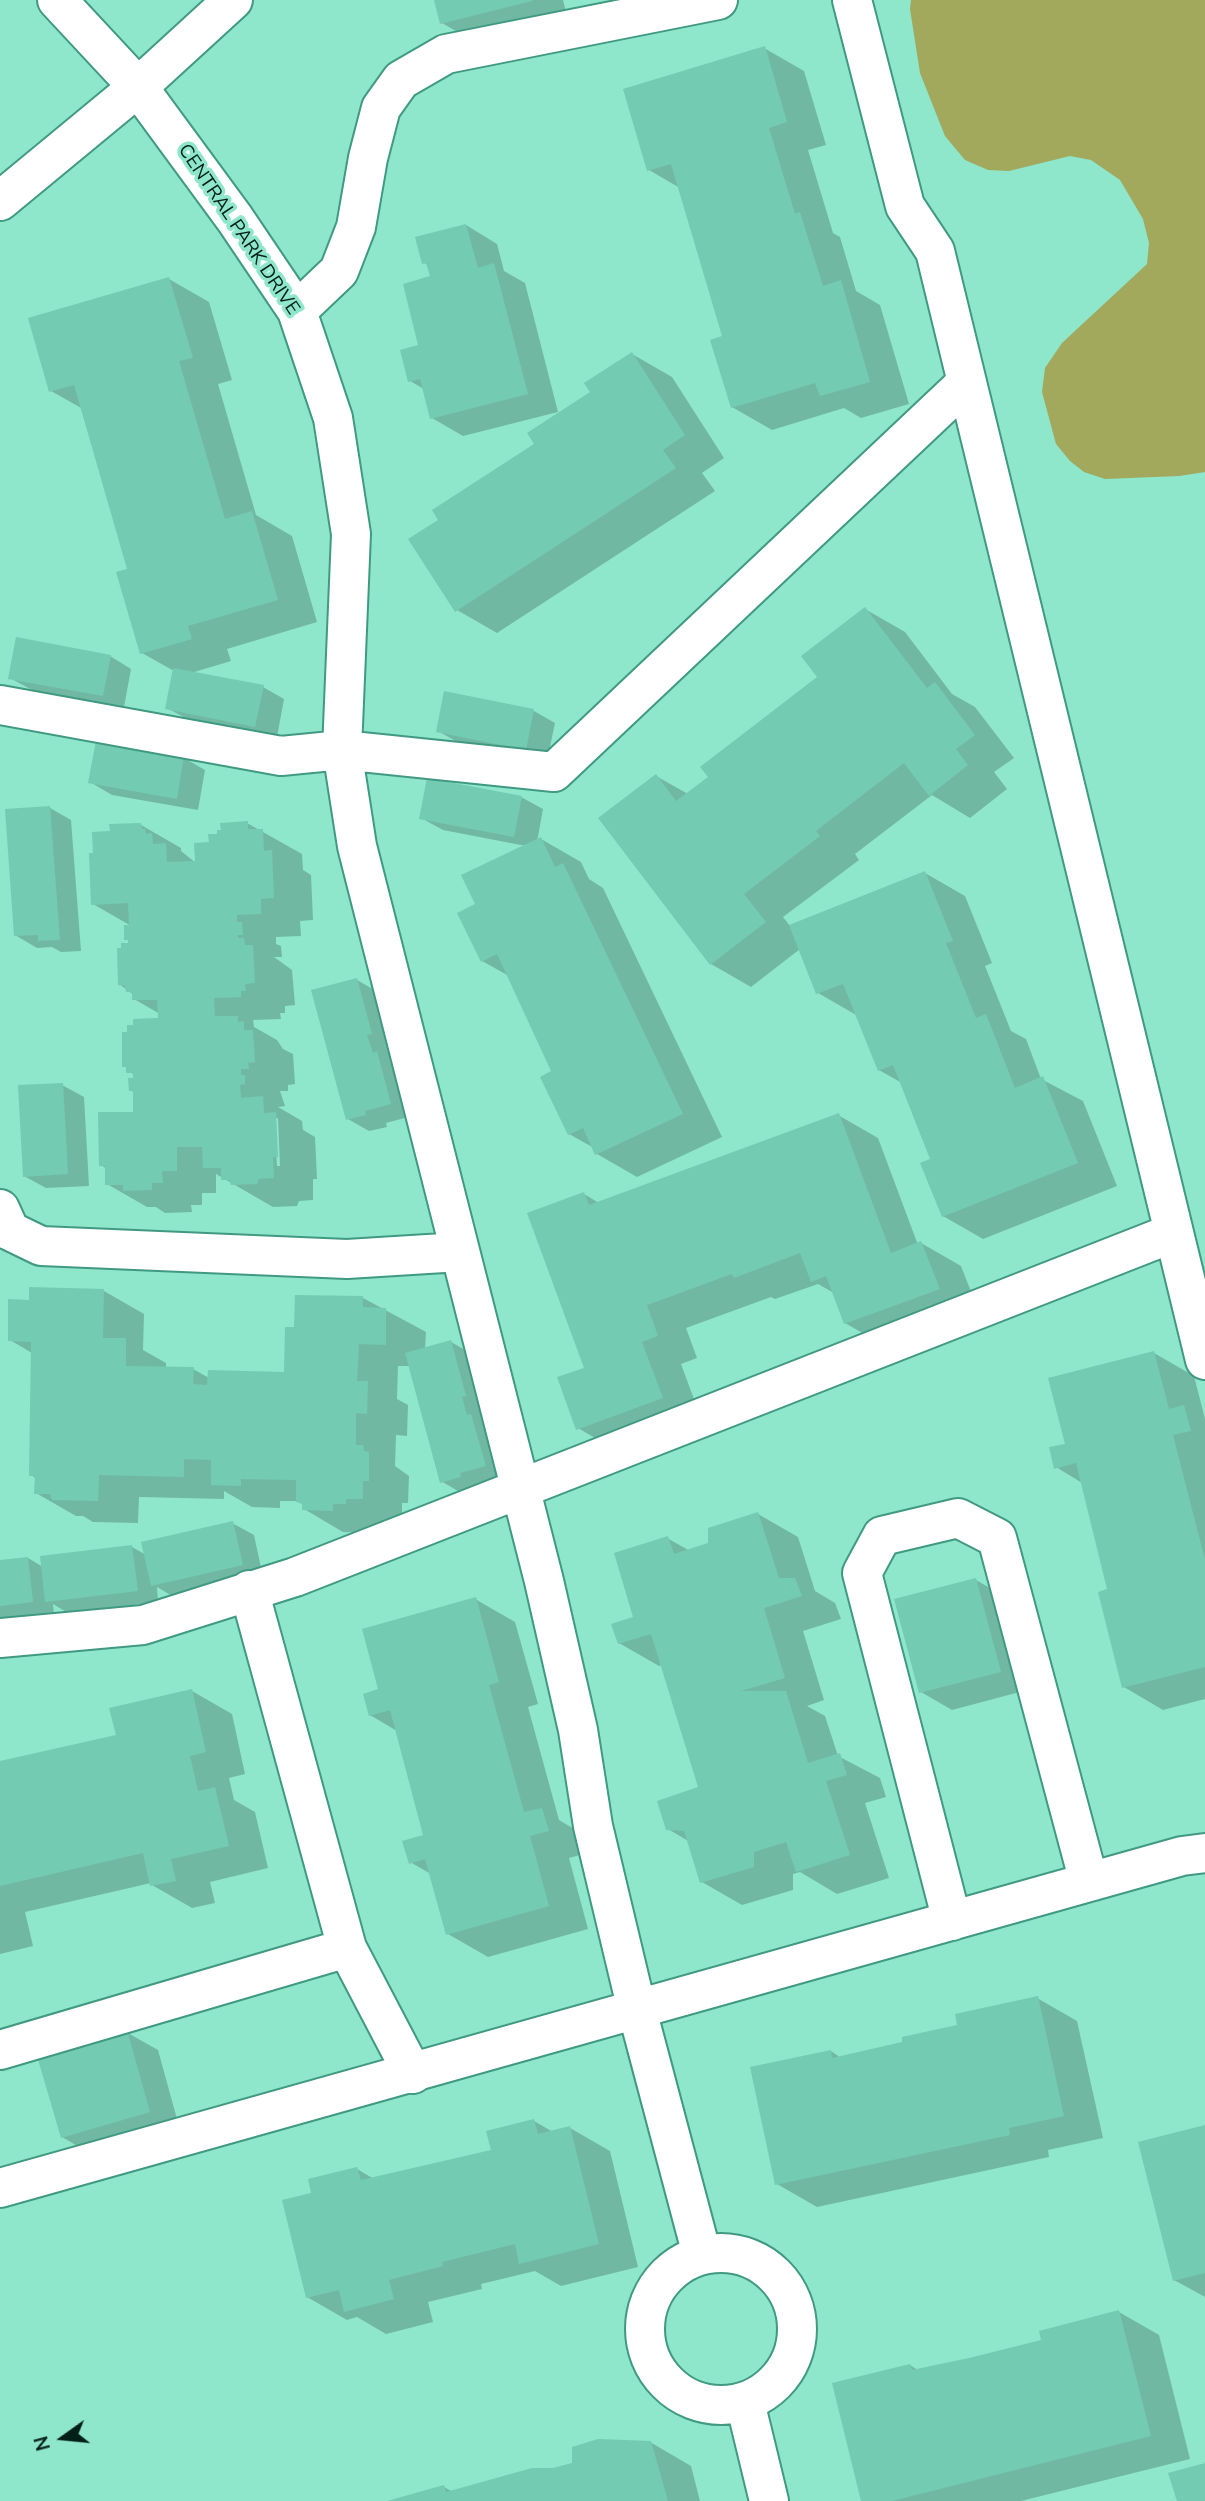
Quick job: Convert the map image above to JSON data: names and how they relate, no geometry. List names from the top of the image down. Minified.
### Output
{"streets":{"street":["CENTRAL PARK DRIVE"]},"north":"left"}
